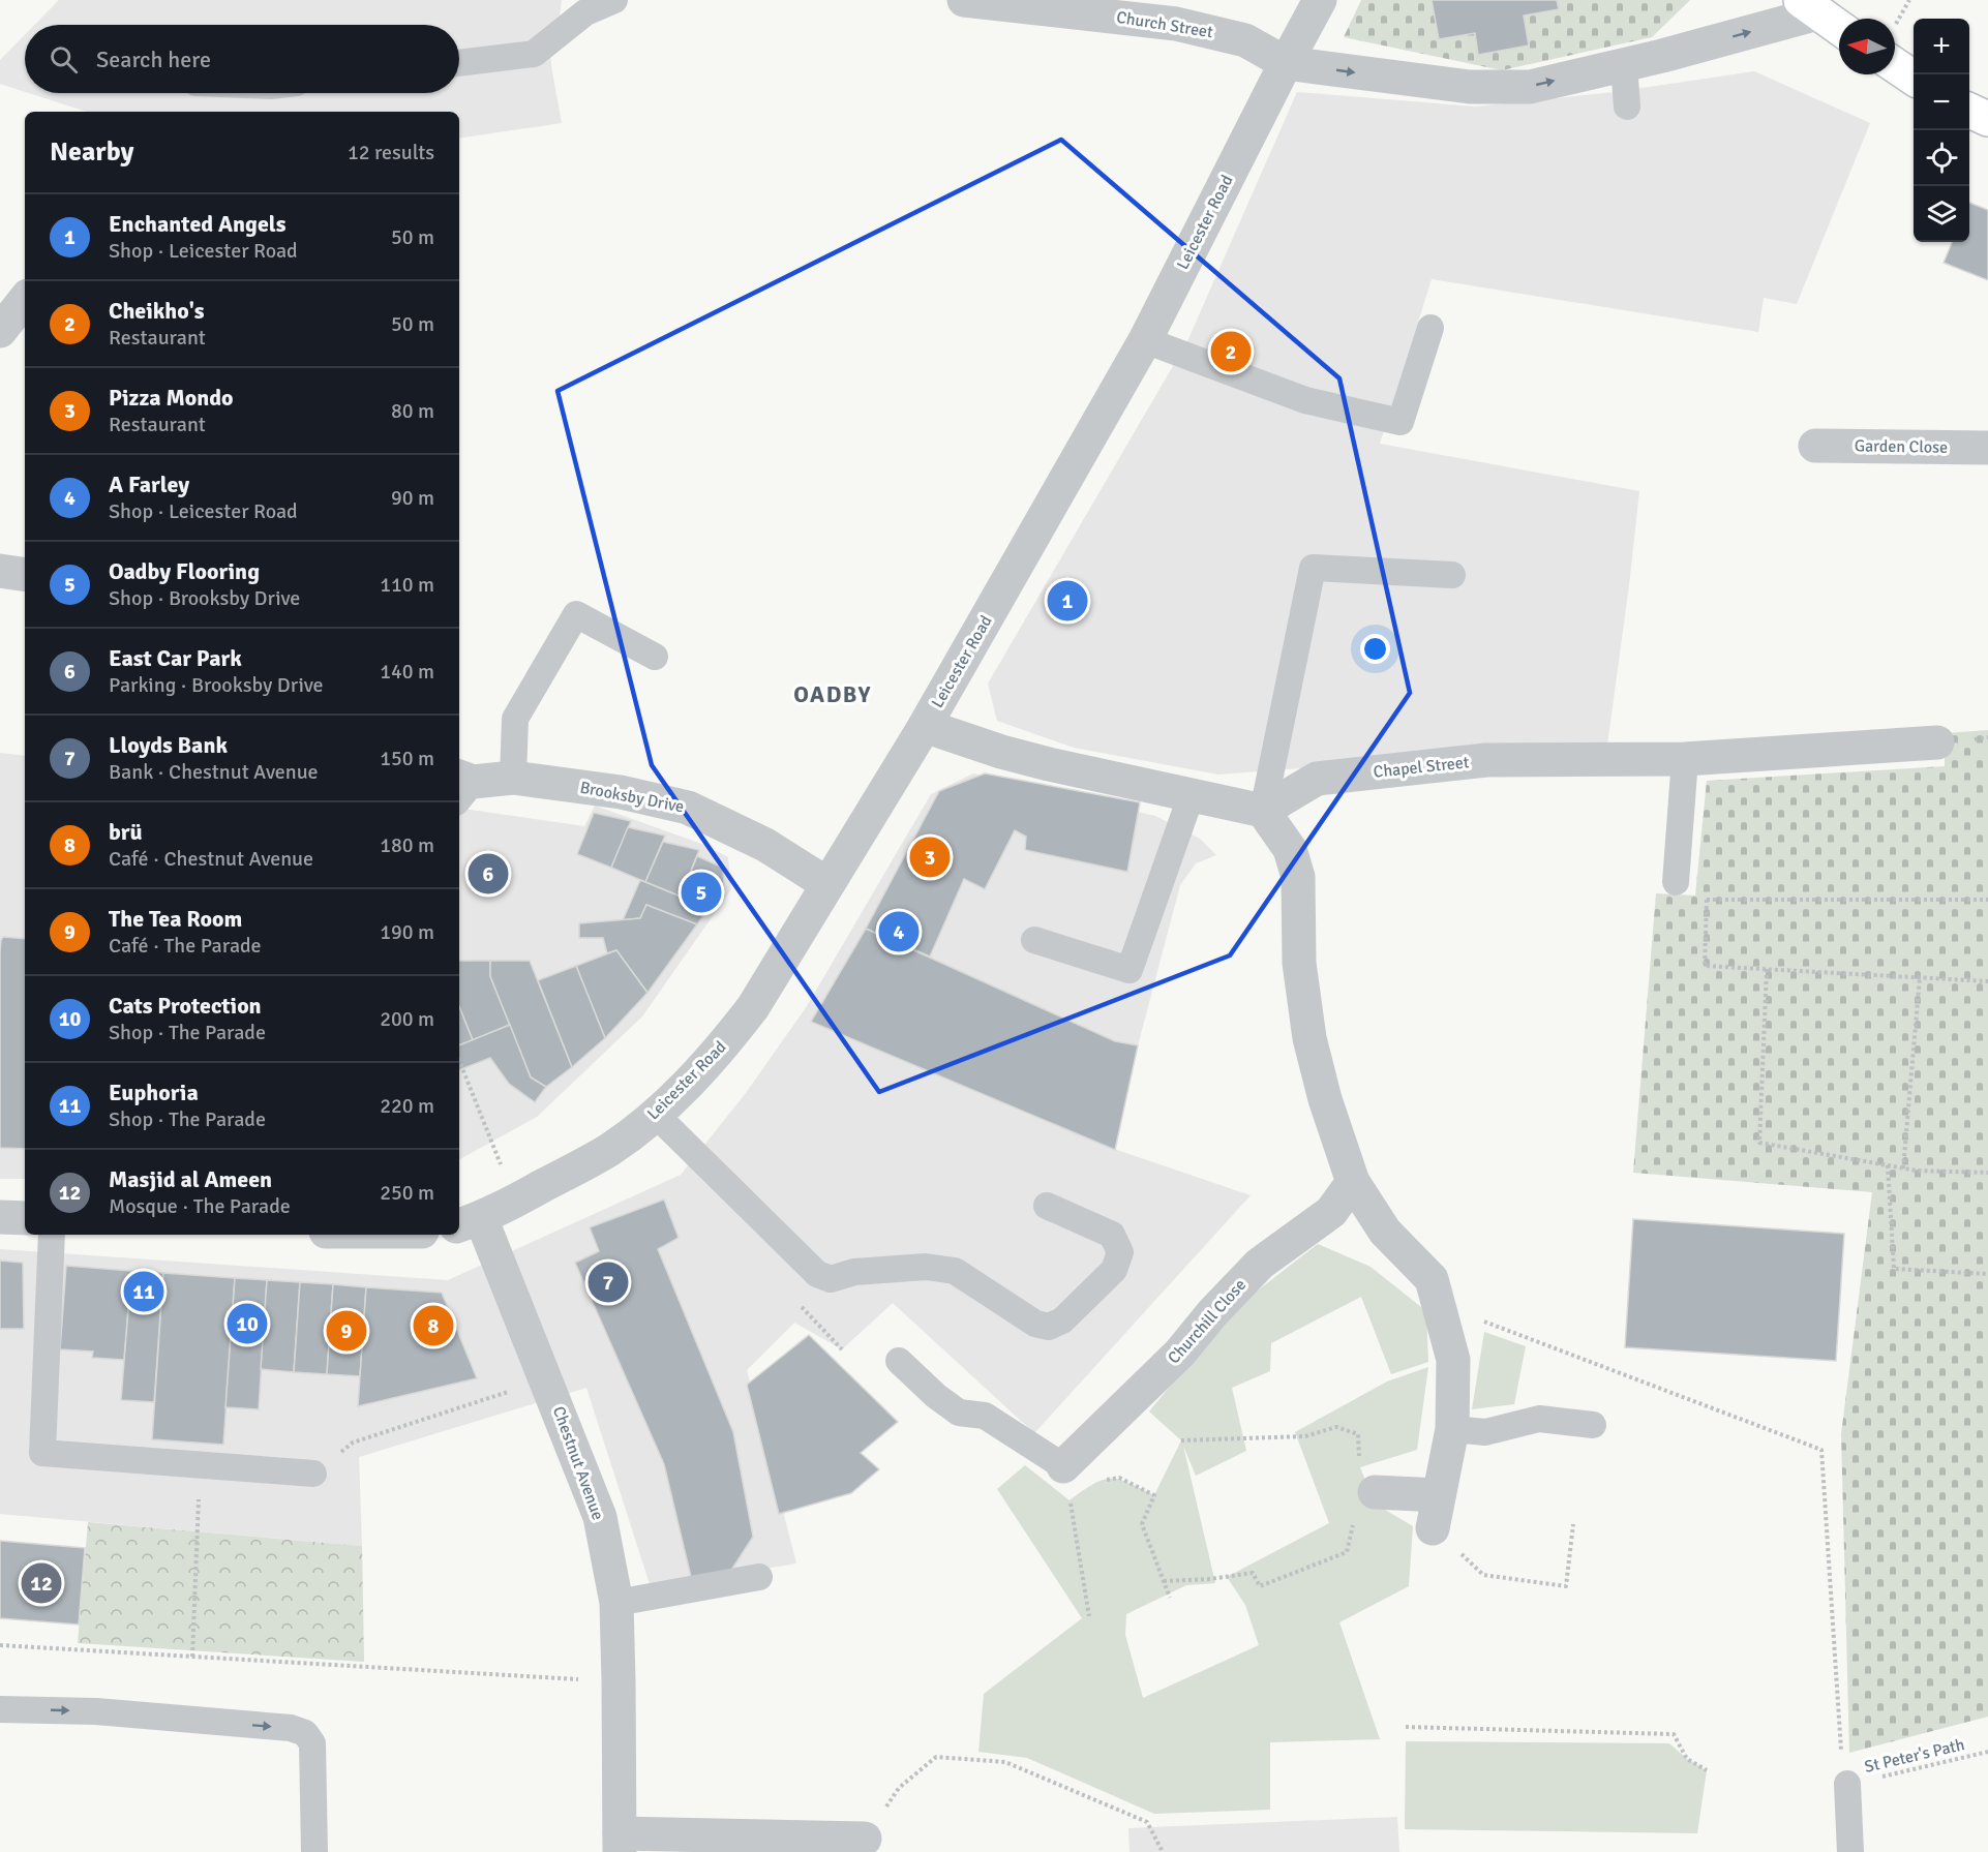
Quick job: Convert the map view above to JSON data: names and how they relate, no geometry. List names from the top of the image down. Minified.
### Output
{"streets":{"street":["Church Street","Leicester Road","Garden Close","Chapel Street","Brooksby Drive","Churchill Close","Chestnut Avenue"],"path":["St Peter's Path"]},"crossings":[["Church Street","Leicester Road"],["Leicester Road","Brooksby Drive"],["Leicester Road","Chestnut Avenue"]],"districts":["OADBY"],"north":"left","page":{"map_buttons":["+","−"],"search":"Search here","heading":["Nearby","12 results"],"list":[{"mark":"1","name":"Enchanted Angels","note":"Shop · Leicester Road","value":"50 m"},{"mark":"2","name":"Cheikho's","note":"Restaurant","value":"50 m"},{"mark":"3","name":"Pizza Mondo","note":"Restaurant","value":"80 m"},{"mark":"4","name":"A Farley","note":"Shop · Leicester Road","value":"90 m"},{"mark":"5","name":"Oadby Flooring","note":"Shop · Brooksby Drive","value":"110 m"},{"mark":"6","name":"East Car Park","note":"Parking · Brooksby Drive","value":"140 m"},{"mark":"7","name":"Lloyds Bank","note":"Bank · Chestnut Avenue","value":"150 m"},{"mark":"8","name":"brü","note":"Café · Chestnut Avenue","value":"180 m"},{"mark":"9","name":"The Tea Room","note":"Café · The Parade","value":"190 m"},{"mark":"10","name":"Cats Protection","note":"Shop · The Parade","value":"200 m"},{"mark":"11","name":"Euphoria","note":"Shop · The Parade","value":"220 m"},{"mark":"12","name":"Masjid al Ameen","note":"Mosque · The Parade","value":"250 m"}],"pins":["2","1","3","6","5","4","7","11","10","8","9","12"]}}
